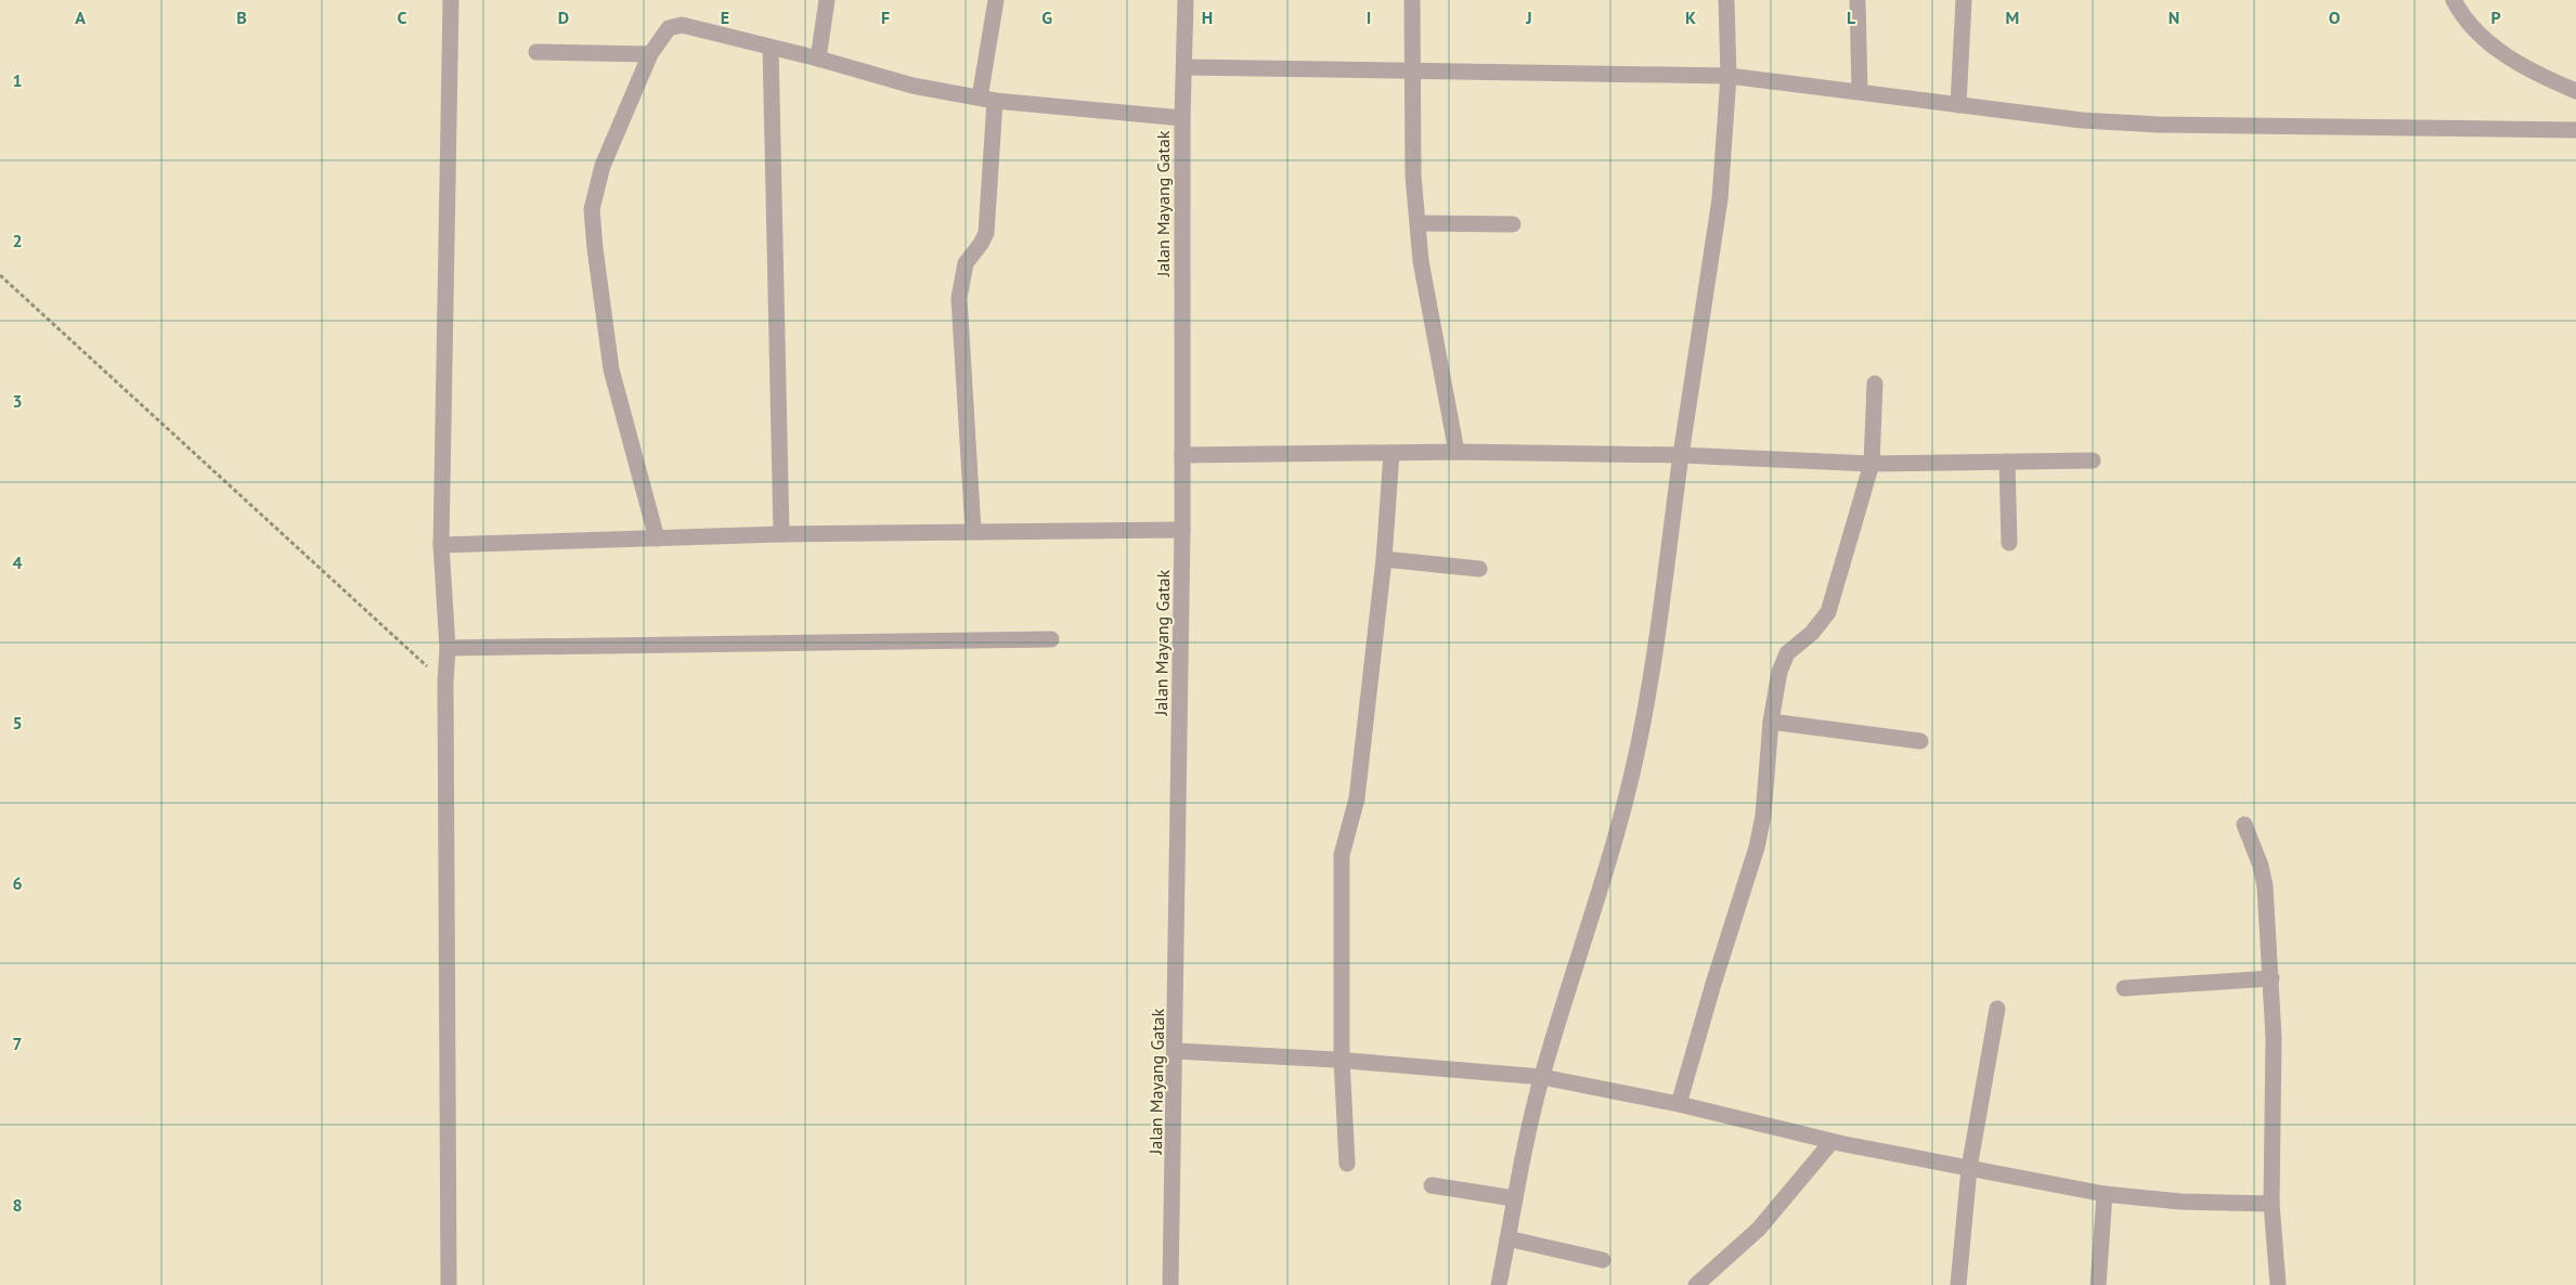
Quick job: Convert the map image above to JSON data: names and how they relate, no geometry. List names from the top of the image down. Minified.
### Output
{"streets":{"street":["Jalan Mayang Gatak"]},"grid":{"columns":["A","B","C","D","E","F","G","H","I","J","K","L","M","N","O","P"],"rows":["1","2","3","4","5","6","7","8"]}}
